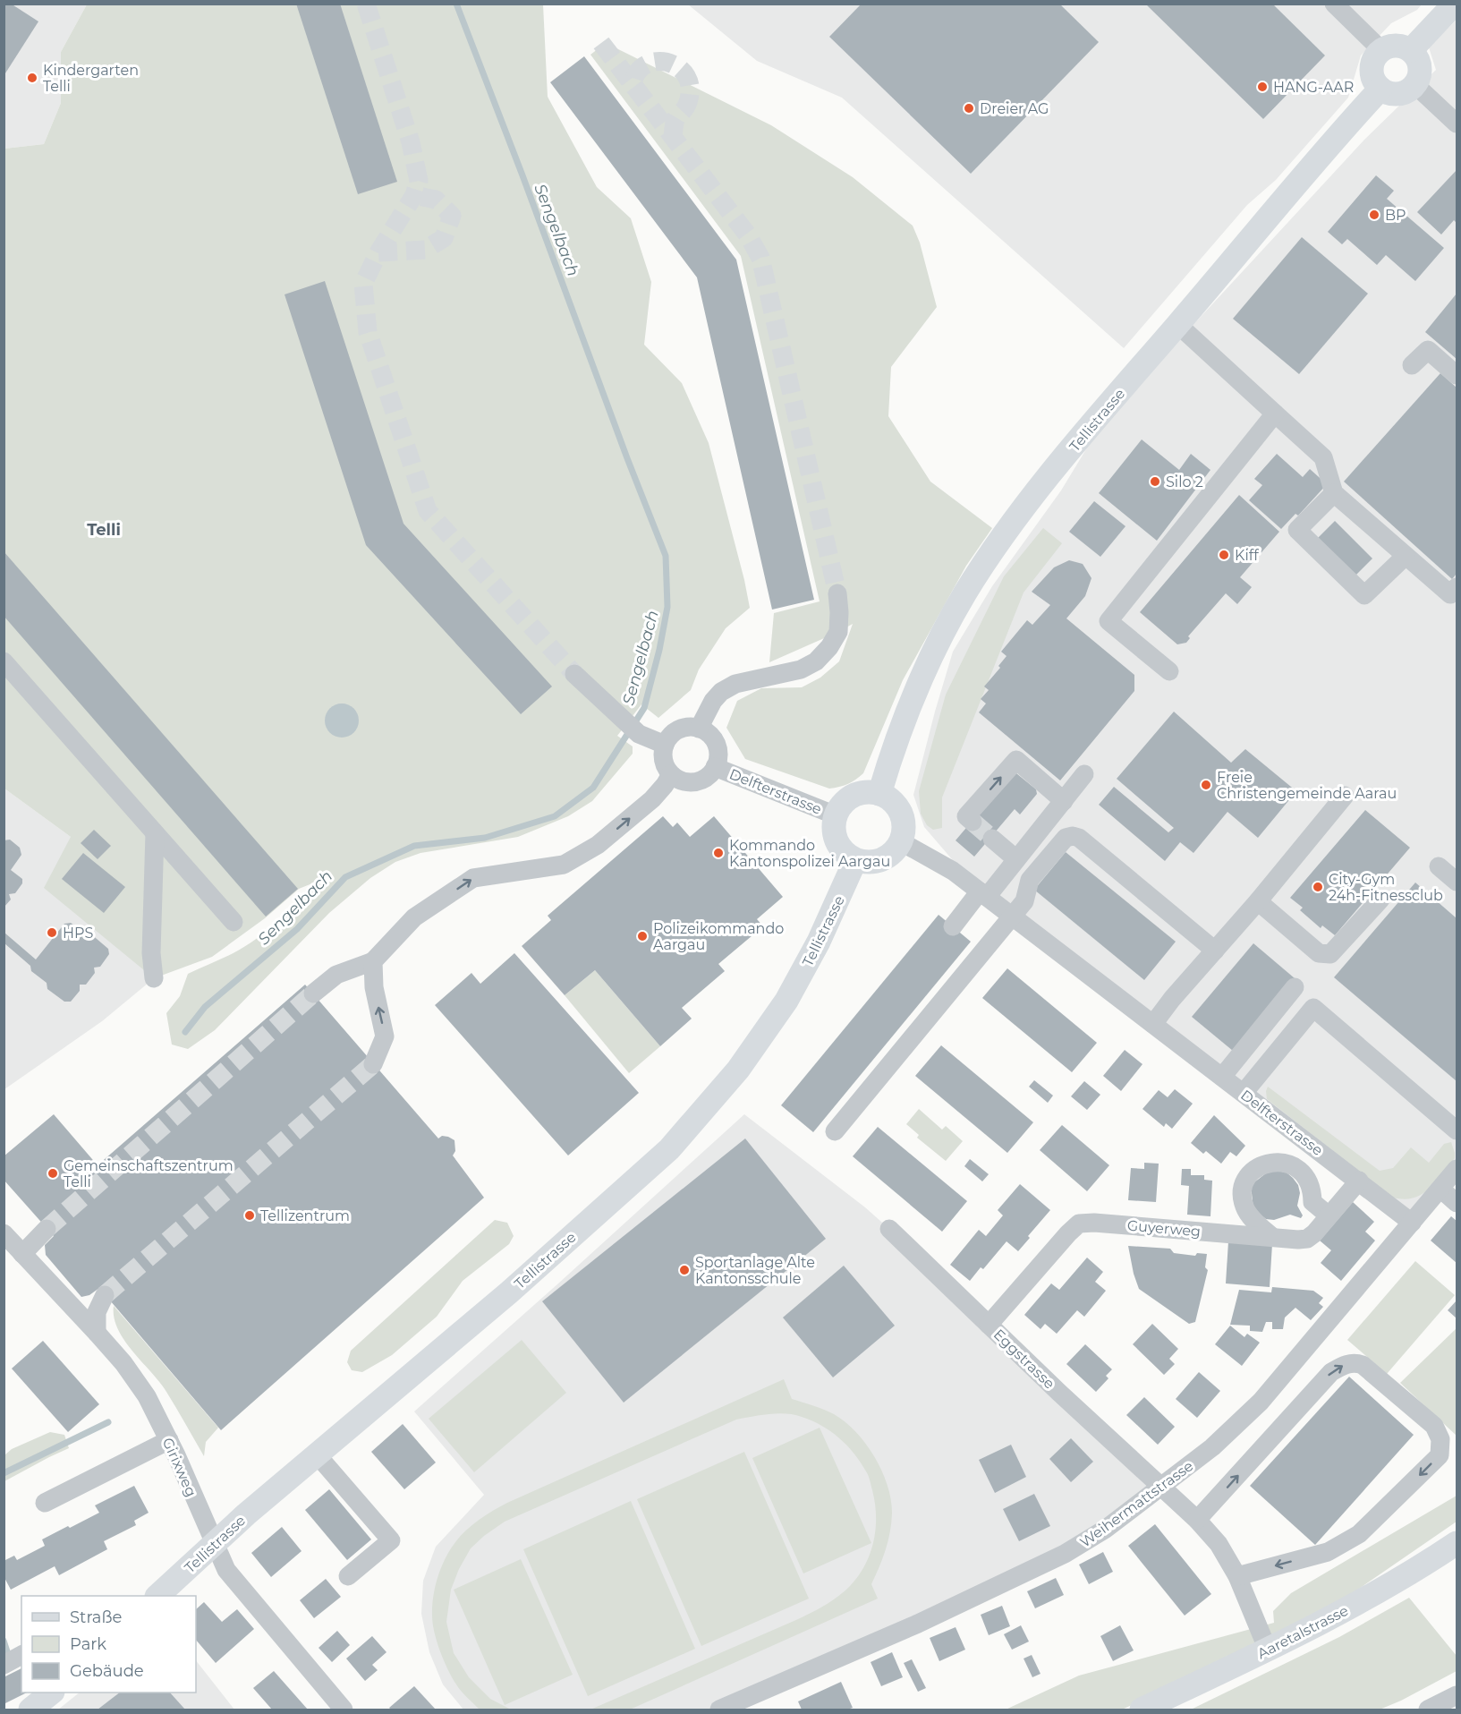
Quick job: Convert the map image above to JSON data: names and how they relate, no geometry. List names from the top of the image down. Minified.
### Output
{"streets":{"main road":["Tellistrasse","Aaretalstrasse"],"street":["Delfterstrasse","Guyerweg","Eggstrasse","Girixweg","Weihermattstrasse"]},"crossings":[["Tellistrasse","Delfterstrasse"],["Tellistrasse","Girixweg"],["Delfterstrasse","Guyerweg"],["Delfterstrasse","Weihermattstrasse"],["Guyerweg","Eggstrasse"],["Eggstrasse","Weihermattstrasse"]],"districts":["Telli"],"water":["Sengelbach"],"places":["Kindergarten Telli","HANG-AAR","Dreier AG","BP","Silo 2","Kiff","Freie Christengemeinde Aarau","Kommando Kantonspolizei Aargau","City-Gym 24h-Fitnessclub","HPS","Polizeikommando Aargau","Gemeinschaftszentrum Telli","Tellizentrum","Sportanlage Alte Kantonsschule"],"legend":["Straße","Park","Gebäude"]}
